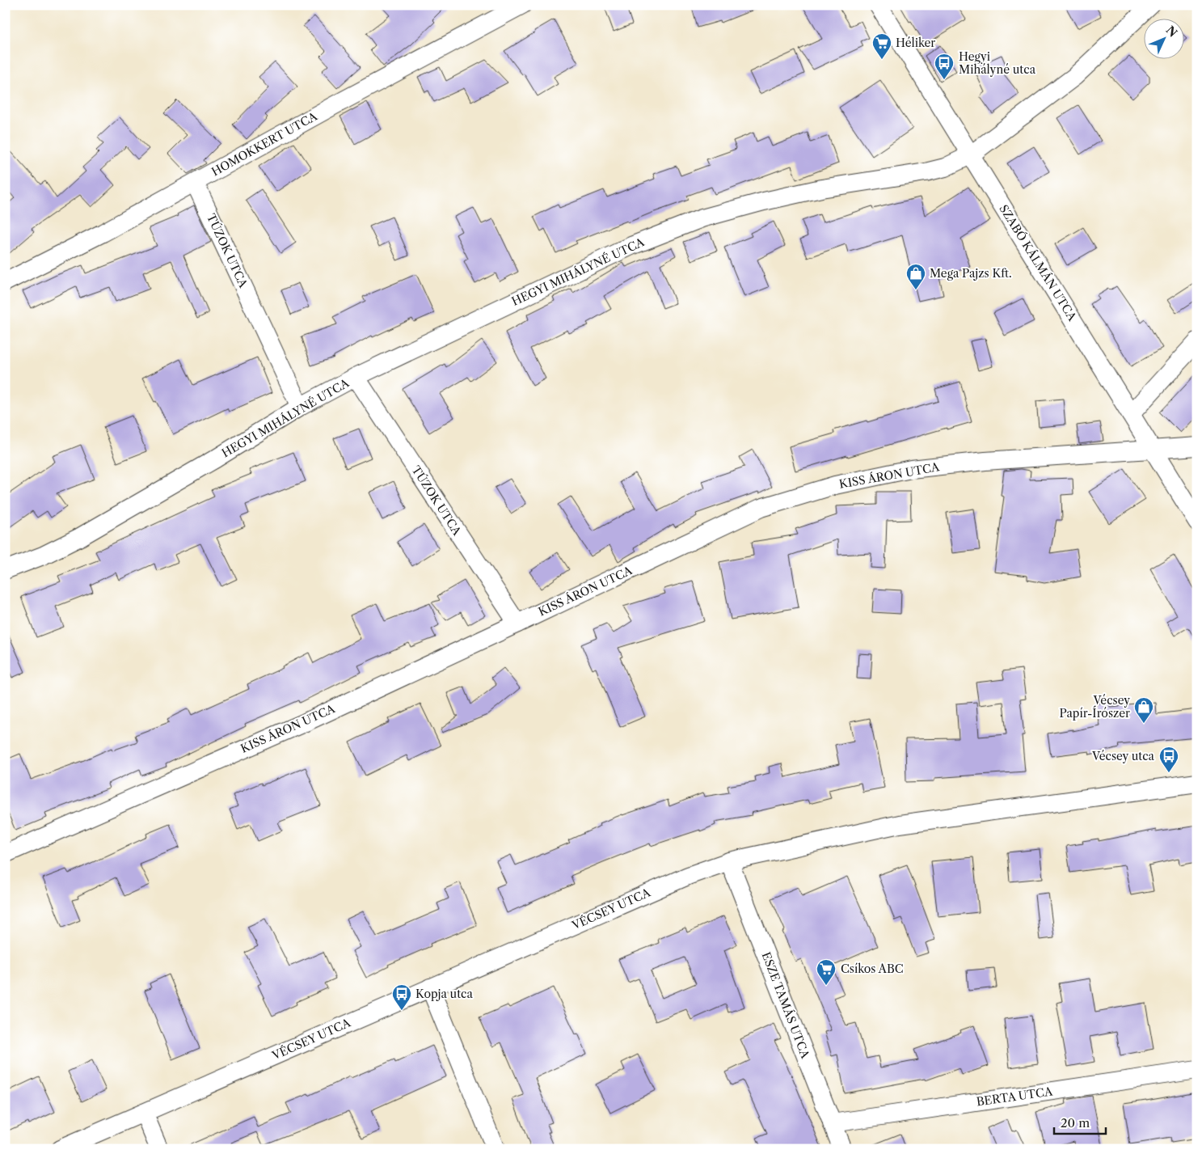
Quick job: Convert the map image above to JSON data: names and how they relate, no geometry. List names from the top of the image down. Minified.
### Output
{"streets":{"street":["HOMOKKERT UTCA","TÚZOK UTCA","SZABÓ KÁLMÁN UTCA","HEGYI MIHÁLYNÉ UTCA","KISS ÁRON UTCA","VÉCSEY UTCA","ESZE TAMÁS UTCA","BERTA UTCA"]},"crossings":[["HOMOKKERT UTCA","TÚZOK UTCA"],["TÚZOK UTCA","HEGYI MIHÁLYNÉ UTCA"],["TÚZOK UTCA","KISS ÁRON UTCA"],["SZABÓ KÁLMÁN UTCA","HEGYI MIHÁLYNÉ UTCA"],["SZABÓ KÁLMÁN UTCA","KISS ÁRON UTCA"],["VÉCSEY UTCA","ESZE TAMÁS UTCA"],["ESZE TAMÁS UTCA","BERTA UTCA"]],"places":{"supermarket":["Héliker","Csíkos ABC"],"bus stop":["Hegyi Mihályné utca","Vécsey utca","Kopja utca"],"shop":["Mega Pajzs Kft.","Vécsey Papír-Írószer"]},"scale_bar":"20 m","north":"top right"}
